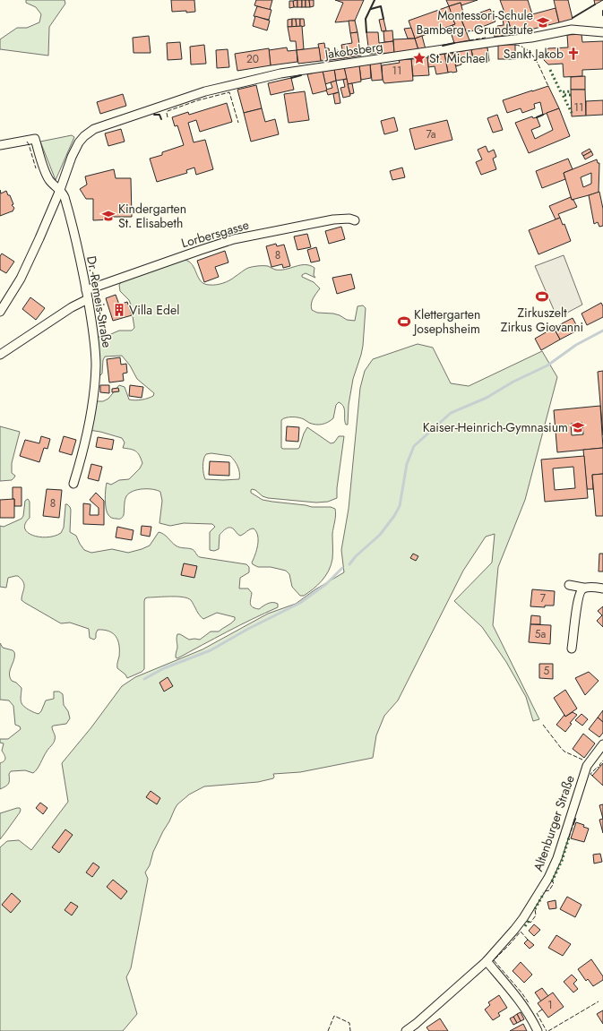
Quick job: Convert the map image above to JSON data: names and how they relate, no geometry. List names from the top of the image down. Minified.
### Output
{"streets":{"street":["Jakobsberg","Lorbersgasse","Dr.-Remeis-Straße","Altenburger Straße"]},"crossings":[["Jakobsberg","Dr.-Remeis-Straße"],["Lorbersgasse","Dr.-Remeis-Straße"]],"places":{"school or university":["Montessori-Schule Bamberg - Grundstufe","Kindergarten St. Elisabeth","Kaiser-Heinrich-Gymnasium"],"church":["Sankt Jakob"],"place":["St. Michael"],"sports":["Zirkuszelt Zirkus Giovanni","Klettergarten Josephsheim"],"building":["Villa Edel"]},"house_numbers":["20","11","11","7a","8","8","7","5a","5","1"]}
